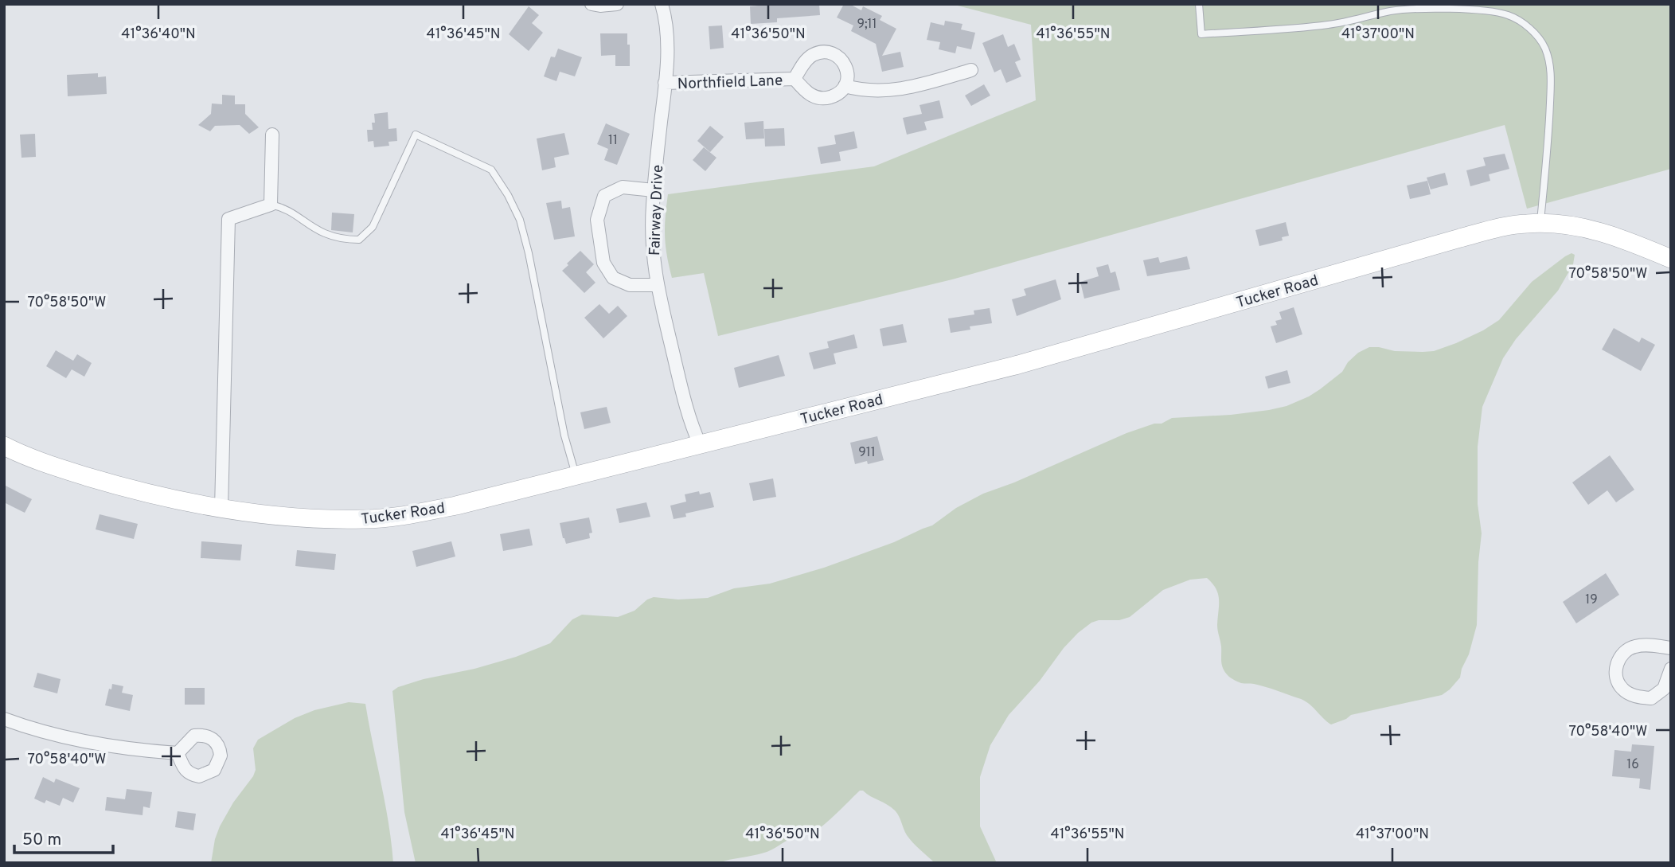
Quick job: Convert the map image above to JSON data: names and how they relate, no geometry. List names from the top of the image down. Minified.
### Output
{"streets":{"main road":["Tucker Road"],"street":["Northfield Lane","Fairway Drive"]},"crossings":[["Northfield Lane","Fairway Drive"],["Fairway Drive","Tucker Road"]],"house_numbers":["9;11","11","911","19","16"],"scale_bar":"50 m","coordinates":["41°36'40\"N","41°36'45\"N","41°36'50\"N","41°36'55\"N","41°37'00\"N","70°58'50\"W","70°58'40\"W"]}
